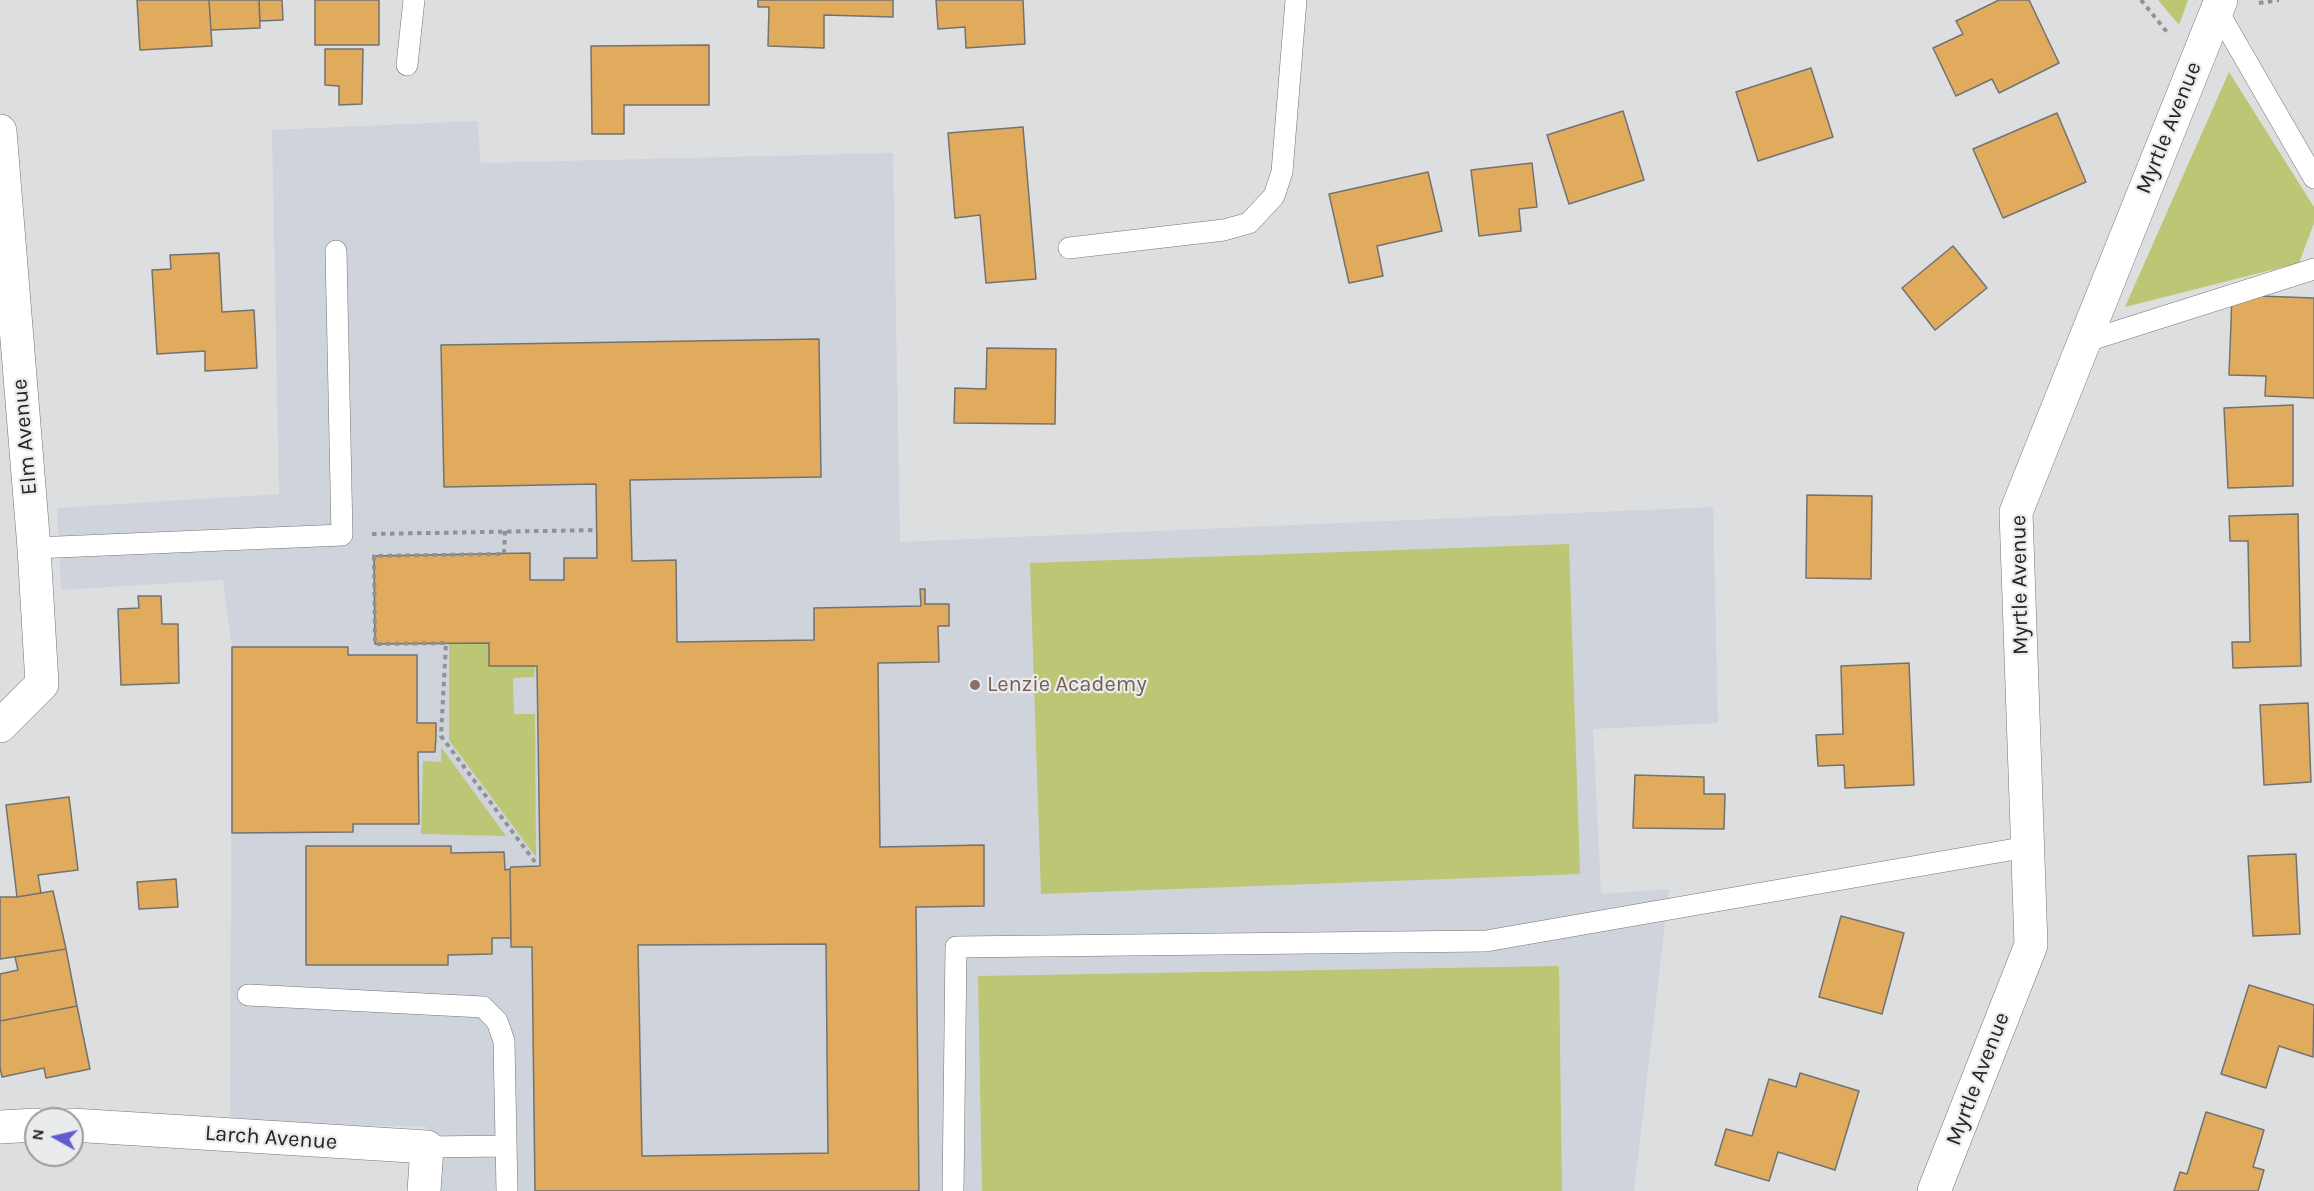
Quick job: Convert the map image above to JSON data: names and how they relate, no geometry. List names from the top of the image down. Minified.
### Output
{"streets":{"street":["Myrtle Avenue","Elm Avenue","Larch Avenue"]},"places":["Lenzie Academy"],"north":"left"}
